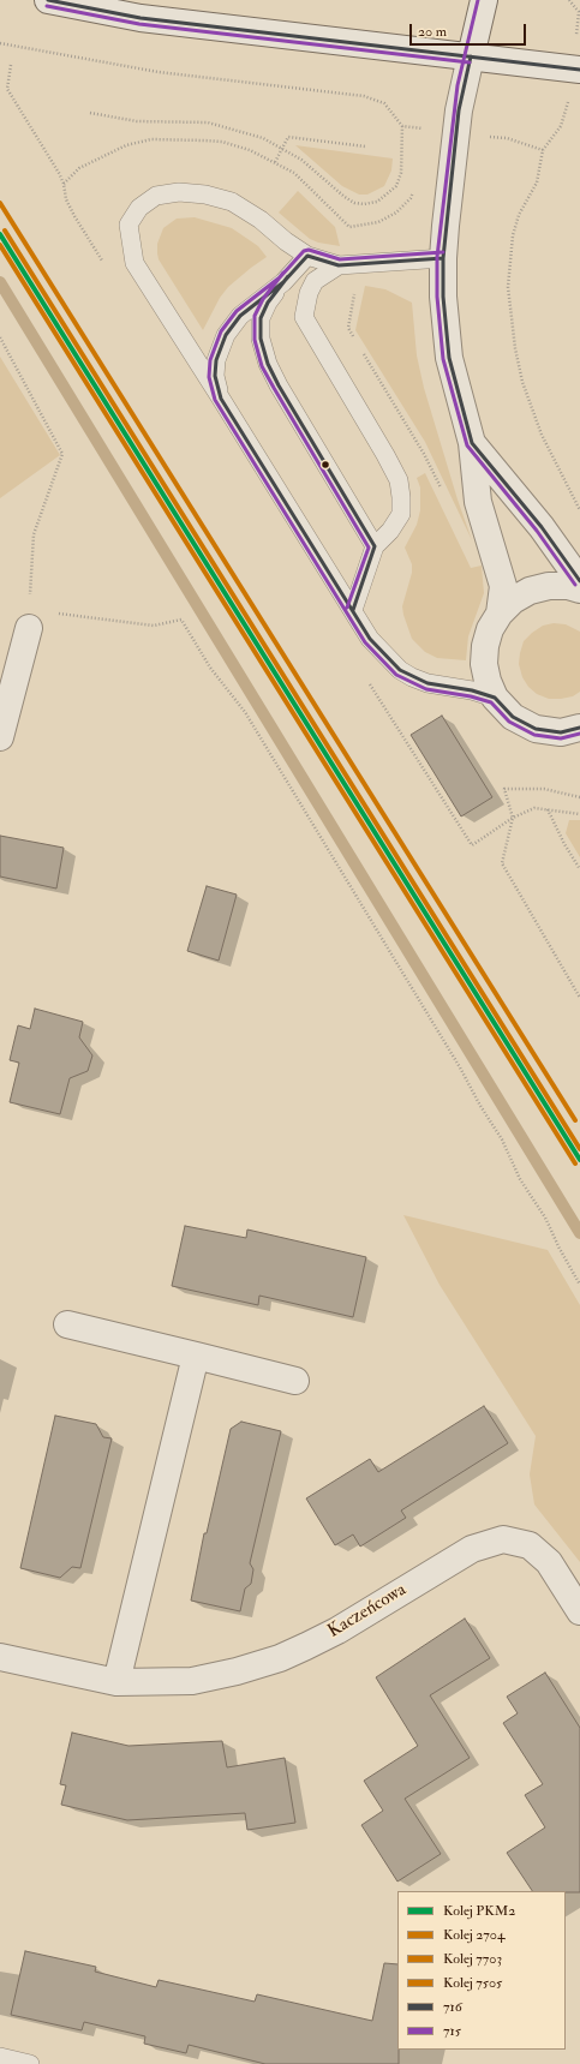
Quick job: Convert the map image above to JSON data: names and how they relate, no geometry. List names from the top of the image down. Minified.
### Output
{"streets":{"street":["Kaczeńcowa"]},"lines":["transit line 716","transit line 715","rail line 7505","rail line 7703","rail line PKM2","rail line 2704"],"legend":["Kolej PKM2","Kolej 2704","Kolej 7703","Kolej 7505","716","715"],"scale_bar":"20 m"}
